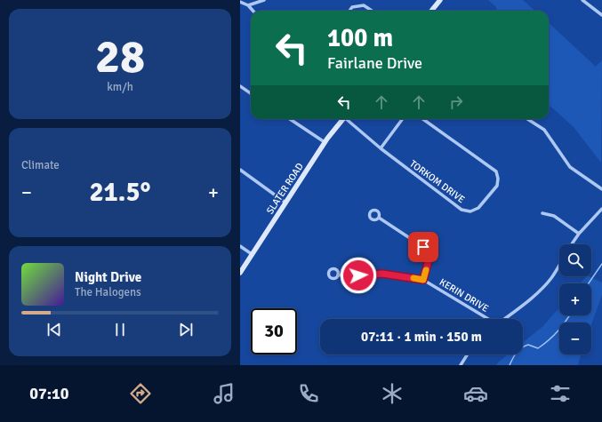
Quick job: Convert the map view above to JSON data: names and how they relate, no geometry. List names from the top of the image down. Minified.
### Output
{"streets":{"main road":["SLATER ROAD"],"street":["TORKOM DRIVE","KERIN DRIVE"]},"page":{"tile":[["28","km/h"],"Climate"],"turn":["100 m","Fairlane Drive"],"heat":["−","21.5°","+"],"map_buttons":["+","−"],"song":["Night Drive","The Halogens"],"limit":"30","trip":"07:11 · 1 min · 150 m","tabs":"07:10"}}
